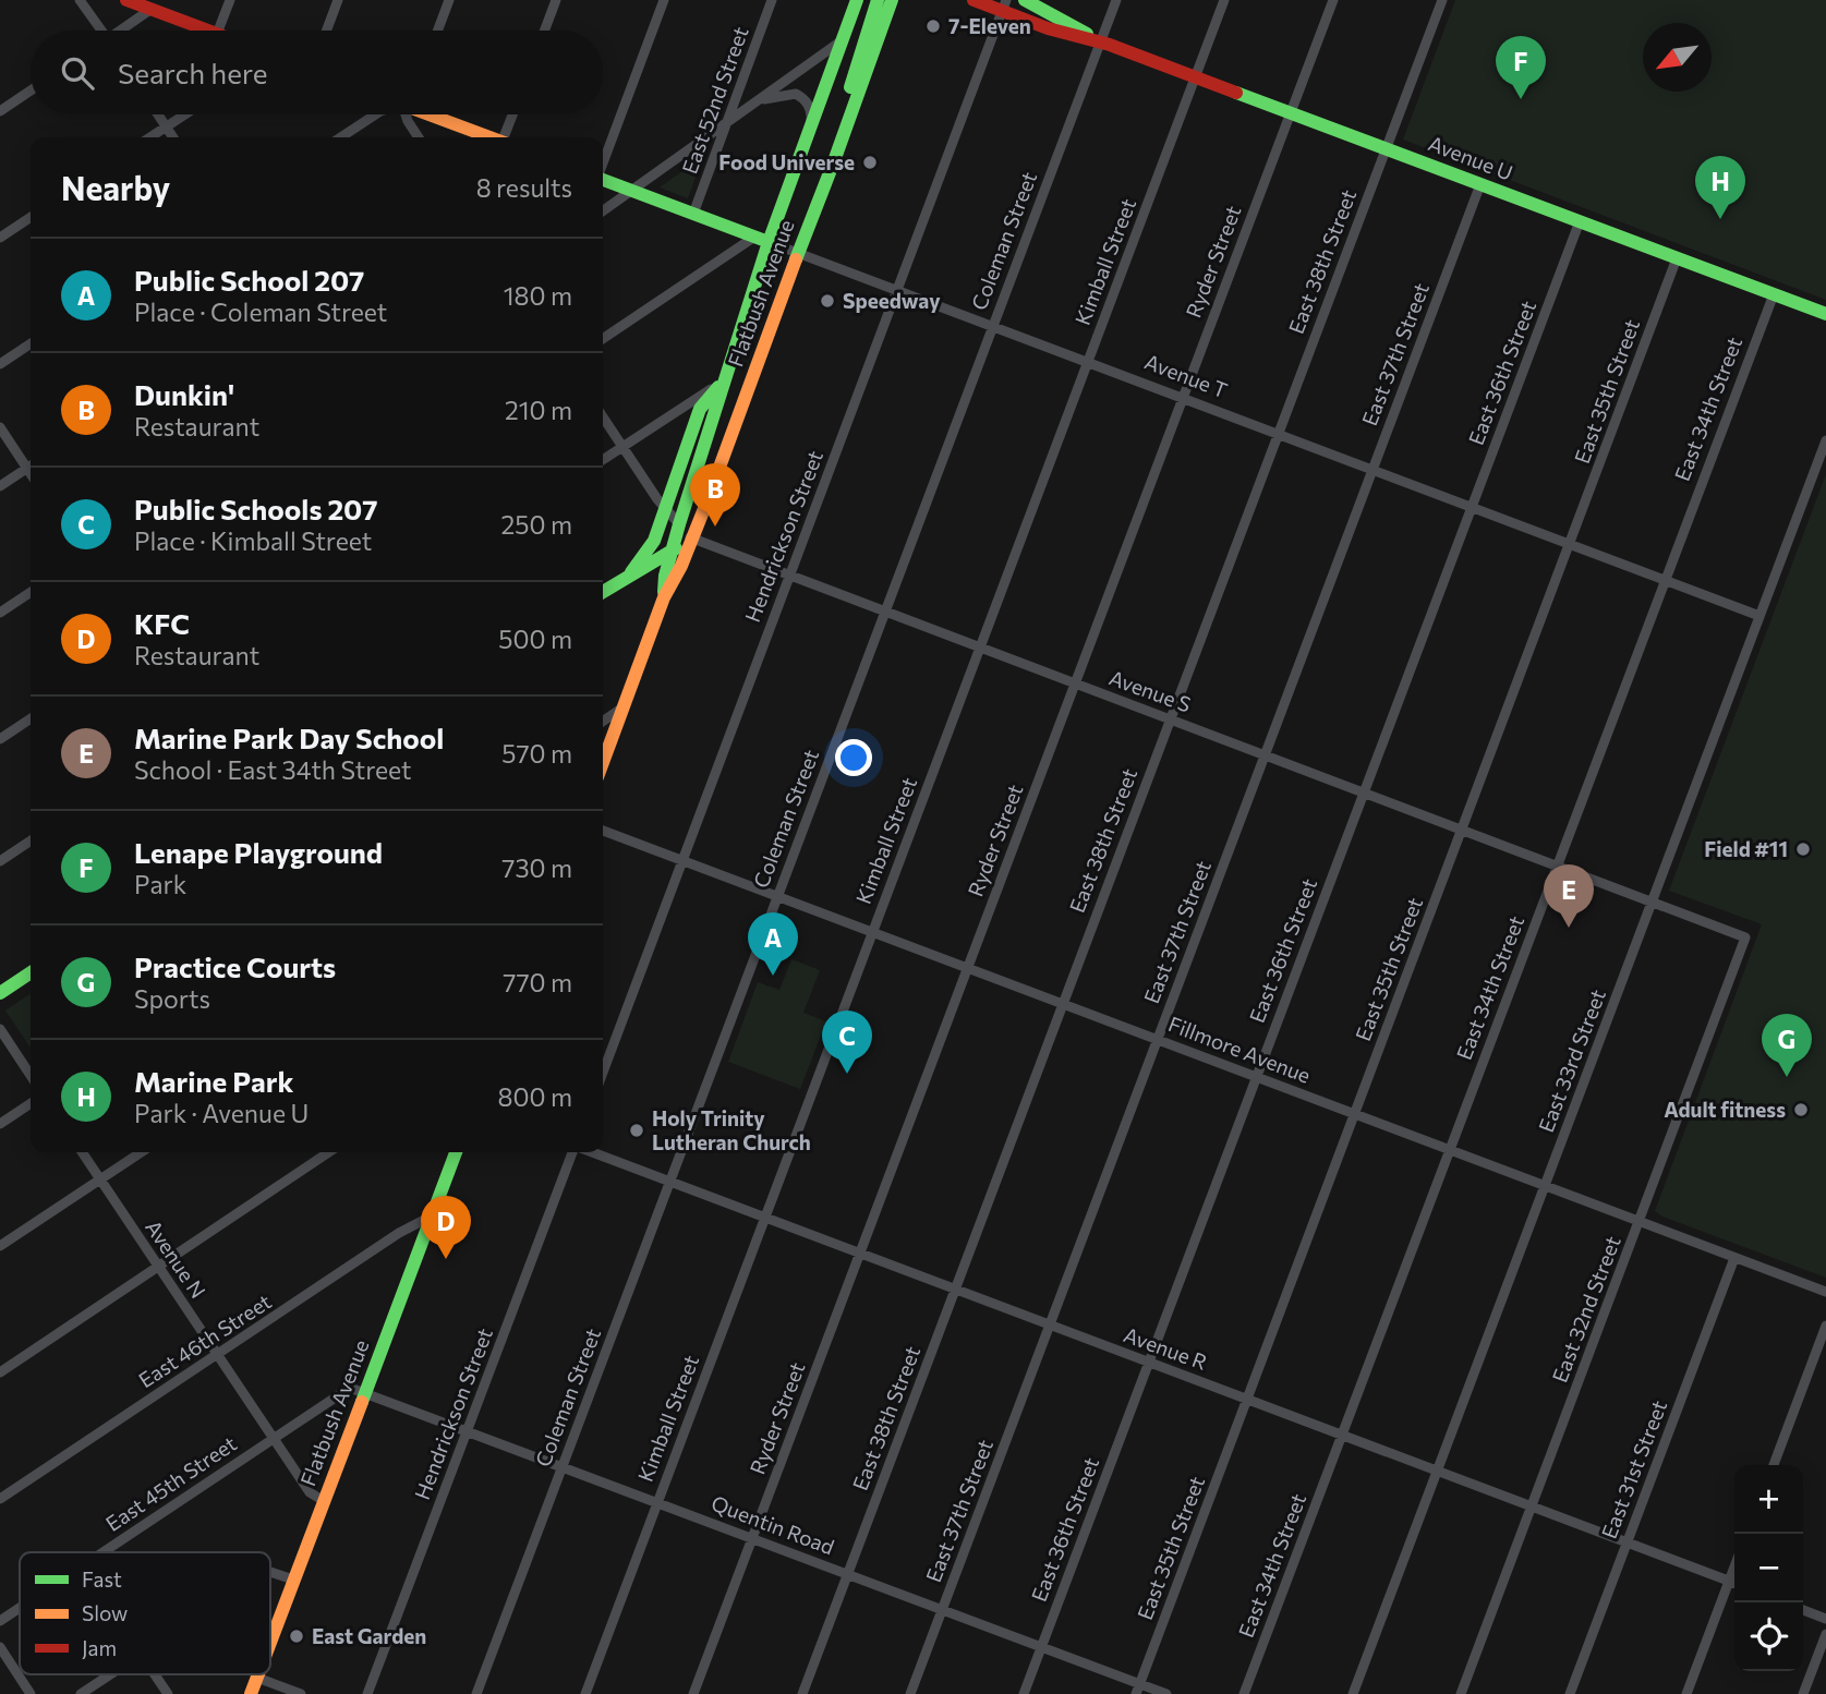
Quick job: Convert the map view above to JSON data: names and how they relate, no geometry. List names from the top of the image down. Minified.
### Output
{"streets":{"main road":["Avenue U","Flatbush Avenue","Avenue T"],"street":["East 52nd Street","Coleman Street","Kimball Street","Ryder Street","East 38th Street","East 37th Street","East 36th Street","East 35th Street","East 34th Street","Hendrickson Street","Avenue S","Fillmore Avenue","East 33rd Street","Avenue N","East 32nd Street","East 46th Street","Avenue R","East 31st Street","East 45th Street","Quentin Road"]},"crossings":[["East 52nd Street","Avenue T"],["Avenue U","Coleman Street"],["Avenue U","Kimball Street"],["Avenue U","Ryder Street"],["Avenue U","East 38th Street"],["Avenue U","East 37th Street"],["Avenue U","East 36th Street"],["Avenue U","East 35th Street"],["Avenue U","East 34th Street"],["Avenue U","Hendrickson Street"],["Coleman Street","Avenue T"],["Coleman Street","Avenue S"],["Coleman Street","Fillmore Avenue"],["Coleman Street","Avenue R"],["Coleman Street","Quentin Road"],["Kimball Street","Avenue T"],["Kimball Street","Avenue S"],["Kimball Street","Fillmore Avenue"],["Kimball Street","Avenue R"],["Kimball Street","Quentin Road"],["Ryder Street","Avenue T"],["Ryder Street","Avenue S"],["Ryder Street","Fillmore Avenue"],["Ryder Street","Avenue R"],["Ryder Street","Quentin Road"],["East 38th Street","Avenue T"],["East 38th Street","Avenue S"],["East 38th Street","Fillmore Avenue"],["East 38th Street","Avenue R"],["East 38th Street","Quentin Road"],["Flatbush Avenue","Avenue T"],["Flatbush Avenue","Avenue S"],["Flatbush Avenue","Avenue N"],["Flatbush Avenue","East 46th Street"],["Flatbush Avenue","East 45th Street"],["Flatbush Avenue","Quentin Road"],["East 37th Street","Avenue T"],["East 37th Street","Avenue S"],["East 37th Street","Fillmore Avenue"],["East 37th Street","Avenue R"],["East 37th Street","Quentin Road"],["East 36th Street","Avenue T"],["East 36th Street","Avenue S"],["East 36th Street","Fillmore Avenue"],["East 36th Street","Avenue R"],["East 36th Street","Quentin Road"],["Avenue T","East 35th Street"],["Avenue T","East 34th Street"],["Avenue T","Hendrickson Street"],["Avenue T","East 33rd Street"],["East 35th Street","Avenue S"],["East 35th Street","Fillmore Avenue"],["East 35th Street","Avenue R"],["East 35th Street","Quentin Road"],["East 34th Street","Avenue S"],["East 34th Street","Fillmore Avenue"],["East 34th Street","Avenue R"],["Hendrickson Street","Avenue S"],["Hendrickson Street","Fillmore Avenue"],["Hendrickson Street","Quentin Road"],["Avenue S","East 33rd Street"],["Avenue S","East 32nd Street"],["Fillmore Avenue","East 33rd Street"],["Fillmore Avenue","East 32nd Street"],["Fillmore Avenue","East 31st Street"],["East 33rd Street","Avenue R"],["Avenue N","East 46th Street"],["Avenue N","East 45th Street"],["East 32nd Street","Avenue R"],["Avenue R","East 31st Street"],["East 45th Street","Quentin Road"]],"places":["7-Eleven","Food Universe","Speedway","Field #11","Adult fitness","Holy Trinity Lutheran Church","East Garden"],"legend":["Fast","Slow","Jam"],"north":"bottom left","page":{"search":"Search here","pins":["F","H","B","E","A","C","G","D"],"heading":["Nearby","8 results"],"list":[{"mark":"A","name":"Public School 207","note":"Place · Coleman Street","value":"180 m"},{"mark":"B","name":"Dunkin'","note":"Restaurant","value":"210 m"},{"mark":"C","name":"Public Schools 207","note":"Place · Kimball Street","value":"250 m"},{"mark":"D","name":"KFC","note":"Restaurant","value":"500 m"},{"mark":"E","name":"Marine Park Day School","note":"School · East 34th Street","value":"570 m"},{"mark":"F","name":"Lenape Playground","note":"Park","value":"730 m"},{"mark":"G","name":"Practice Courts","note":"Sports","value":"770 m"},{"mark":"H","name":"Marine Park","note":"Park · Avenue U","value":"800 m"}],"map_buttons":["+","−"]}}
